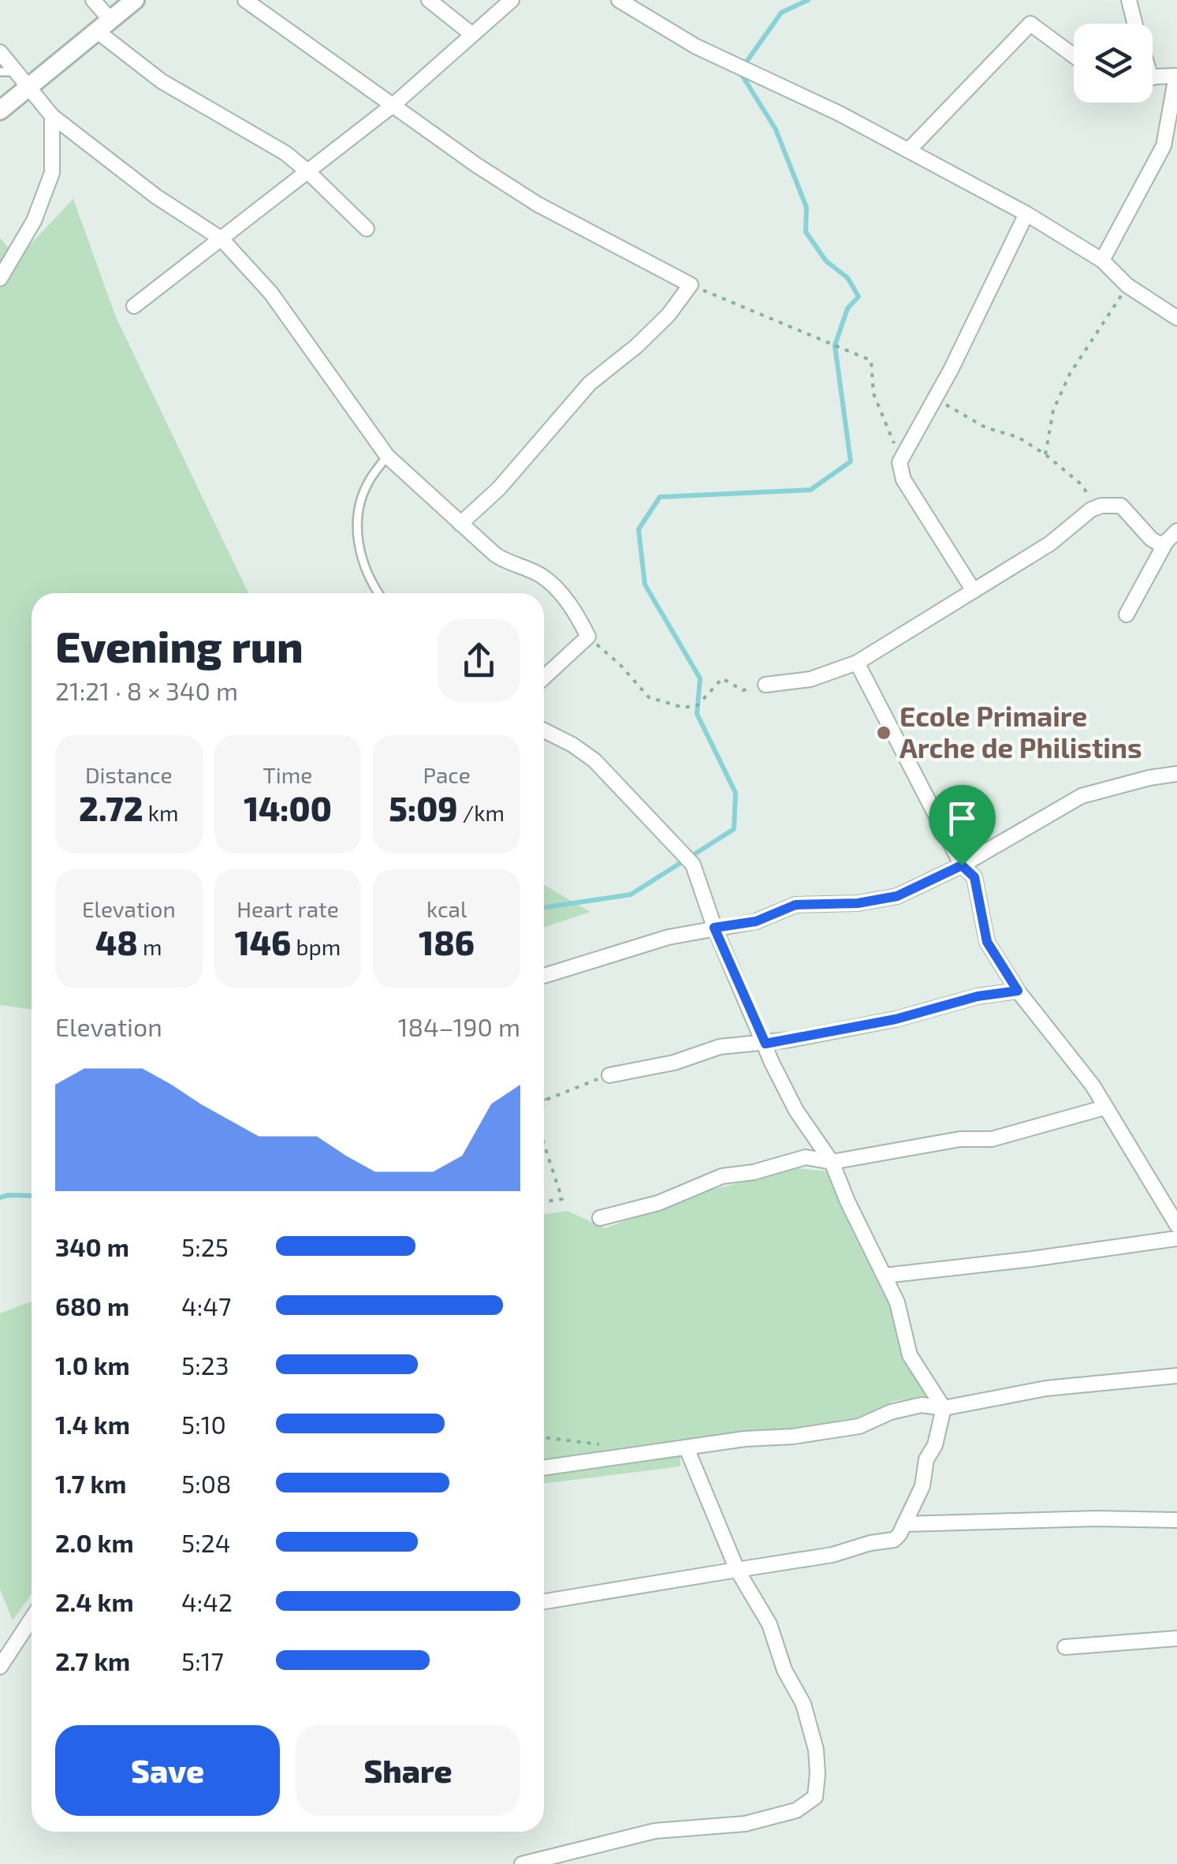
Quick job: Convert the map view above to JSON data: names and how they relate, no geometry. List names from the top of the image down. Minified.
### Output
{"places":["Ecole Primaire Arche de Philistins"],"page":{"heading":["Evening run","21:21 · 8 × 340 m"],"stats":[["Distance","2.72 km"],["Time","14:00"],["Pace","5:09 /km"],["Elevation","48 m"],["Heart rate","146 bpm"],["kcal","186"]],"chart":["Elevation","184–190 m"],"list":[{"name":"340 m","note":"5:25"},{"name":"680 m","note":"4:47"},{"name":"1.0 km","note":"5:23"},{"name":"1.4 km","note":"5:10"},{"name":"1.7 km","note":"5:08"},{"name":"2.0 km","note":"5:24"},{"name":"2.4 km","note":"4:42"},{"name":"2.7 km","note":"5:17"}],"buttons":["Save","Share"]}}
